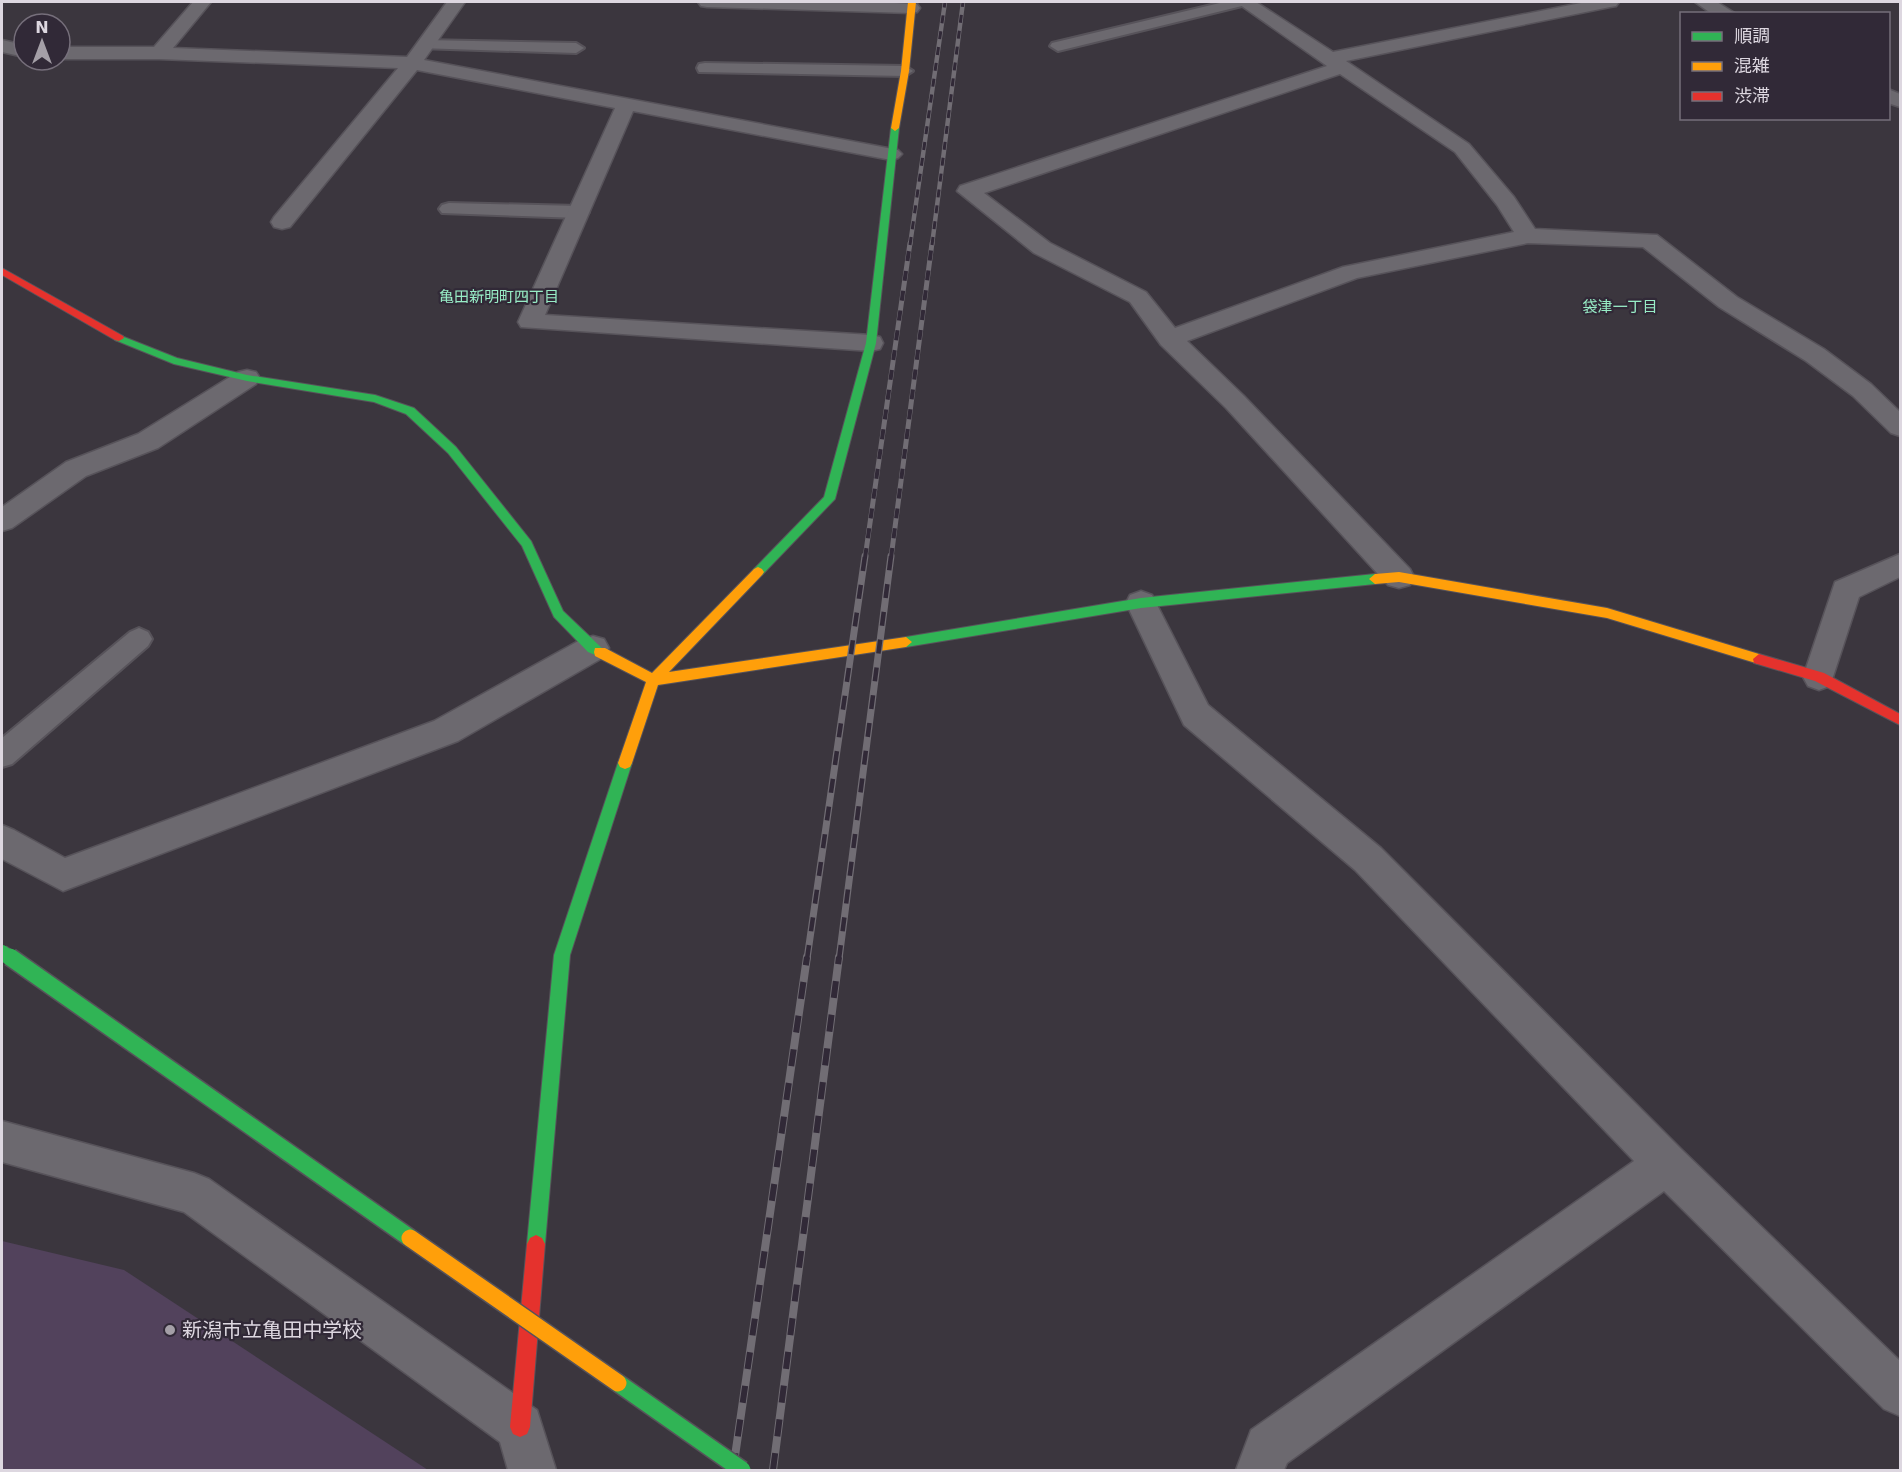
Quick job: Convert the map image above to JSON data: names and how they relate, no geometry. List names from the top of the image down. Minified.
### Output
{"districts":["亀田新明町四丁目","袋津一丁目"],"places":["新潟市立亀田中学校"],"legend":["順調","混雑","渋滞"],"north":"top"}
